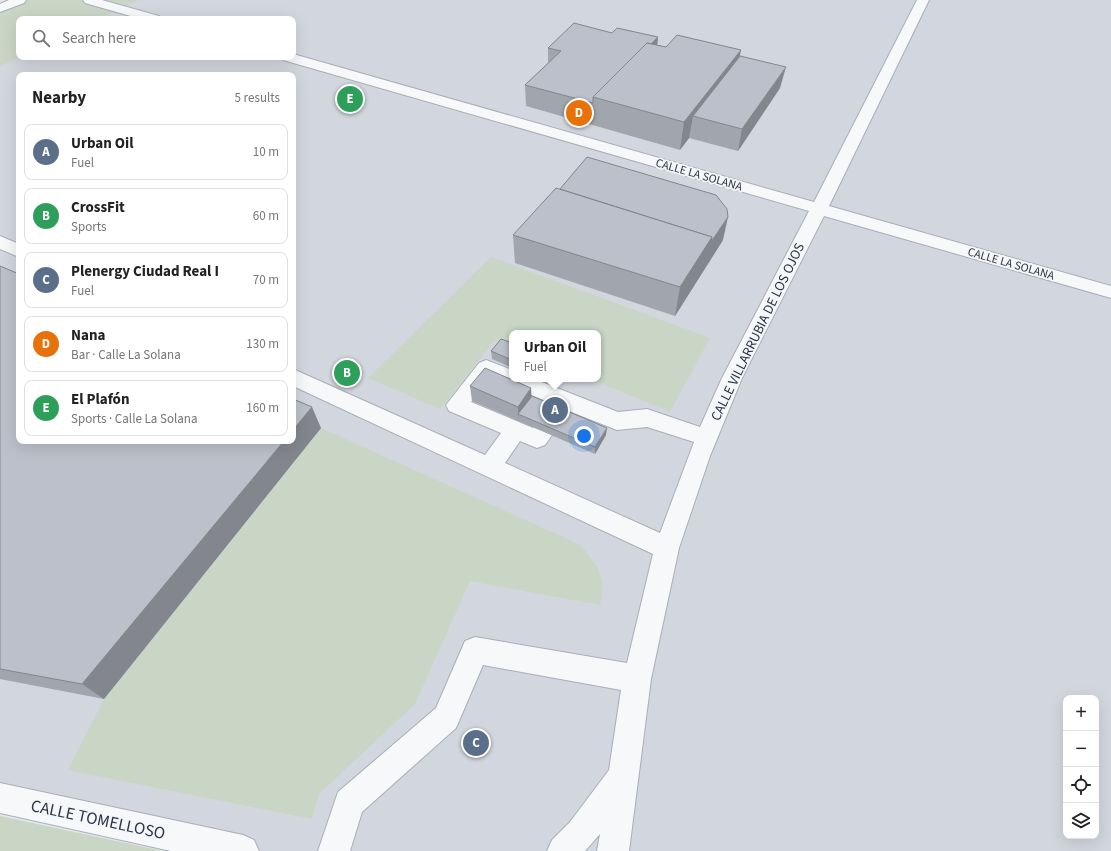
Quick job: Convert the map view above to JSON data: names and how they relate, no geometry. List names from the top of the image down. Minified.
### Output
{"streets":{"street":["CALLE LA SOLANA","CALLE VILLARRUBIA DE LOS OJOS","CALLE TOMELLOSO"]},"crossings":[["CALLE LA SOLANA","CALLE VILLARRUBIA DE LOS OJOS"]],"page":{"search":"Search here","heading":["Nearby","5 results"],"pins":["E","D","B","A","C"],"list":[{"mark":"A","name":"Urban Oil","note":"Fuel","value":"10 m"},{"mark":"B","name":"CrossFit","note":"Sports","value":"60 m"},{"mark":"C","name":"Plenergy Ciudad Real I","note":"Fuel","value":"70 m"},{"mark":"D","name":"Nana","note":"Bar · Calle La Solana","value":"130 m"},{"mark":"E","name":"El Plafón","note":"Sports · Calle La Solana","value":"160 m"}],"popup":["Urban Oil","Fuel"],"map_buttons":["+","−"]}}
